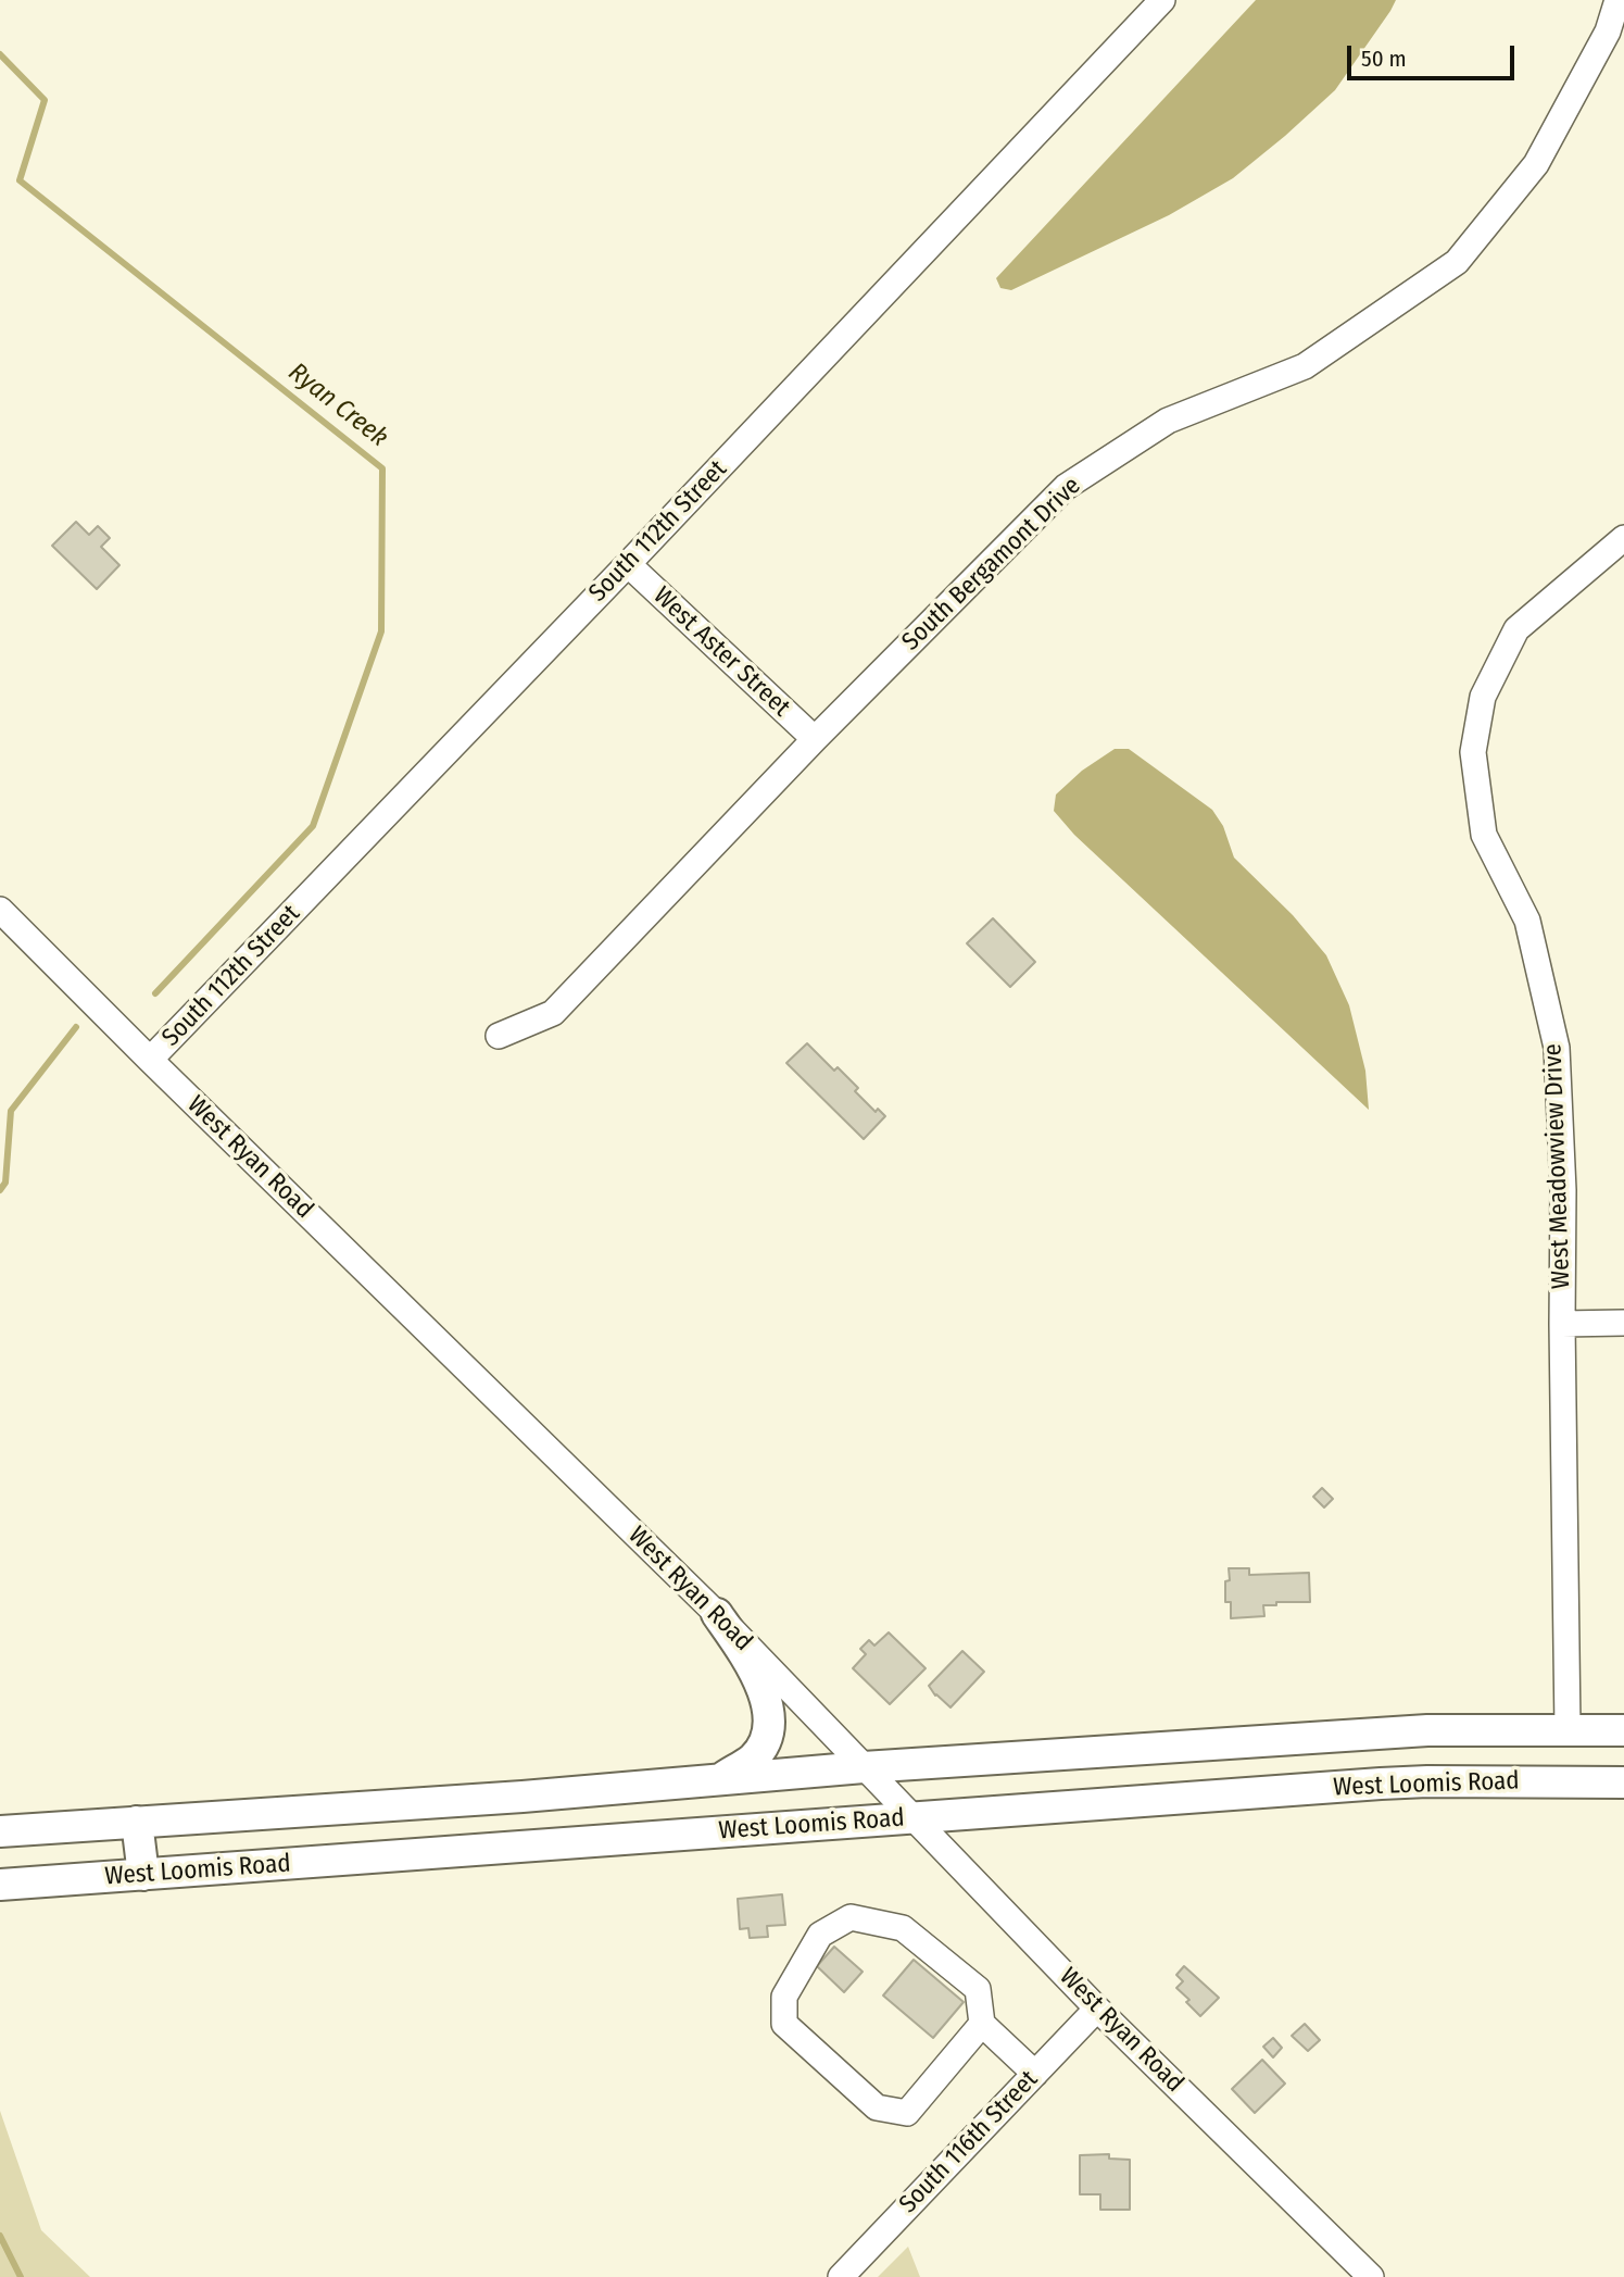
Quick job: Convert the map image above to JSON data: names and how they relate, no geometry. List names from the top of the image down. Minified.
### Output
{"streets":{"main road":["West Loomis Road"],"street":["South 112th Street","South Bergamont Drive","West Aster Street","West Ryan Road","West Meadowview Drive","South 116th Street"]},"crossings":[["South 112th Street","West Aster Street"],["South 112th Street","West Ryan Road"],["South Bergamont Drive","West Aster Street"],["West Ryan Road","West Loomis Road"],["West Ryan Road","South 116th Street"],["West Meadowview Drive","West Loomis Road"]],"water":["Ryan Creek"],"scale_bar":"50 m"}
